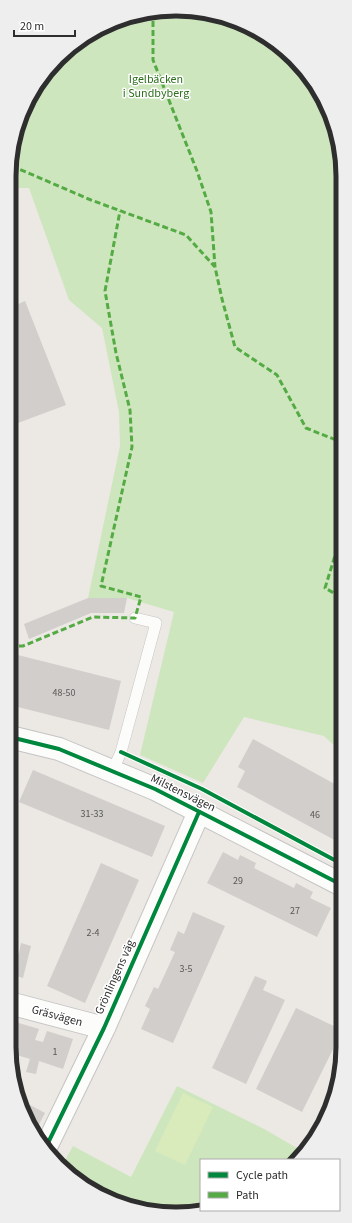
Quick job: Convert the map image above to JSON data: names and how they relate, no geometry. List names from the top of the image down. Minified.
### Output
{"streets":{"street":["Milstensvägen","Grönlingens väg","Gräsvägen"]},"crossings":[["Milstensvägen","Grönlingens väg"],["Grönlingens väg","Gräsvägen"]],"parks":["Igelbäcken i Sundbyberg"],"house_numbers":["48-50","31-33","46","29","27","2-4","3-5","1"],"legend":["Cycle path","Path"],"scale_bar":"20 m"}
